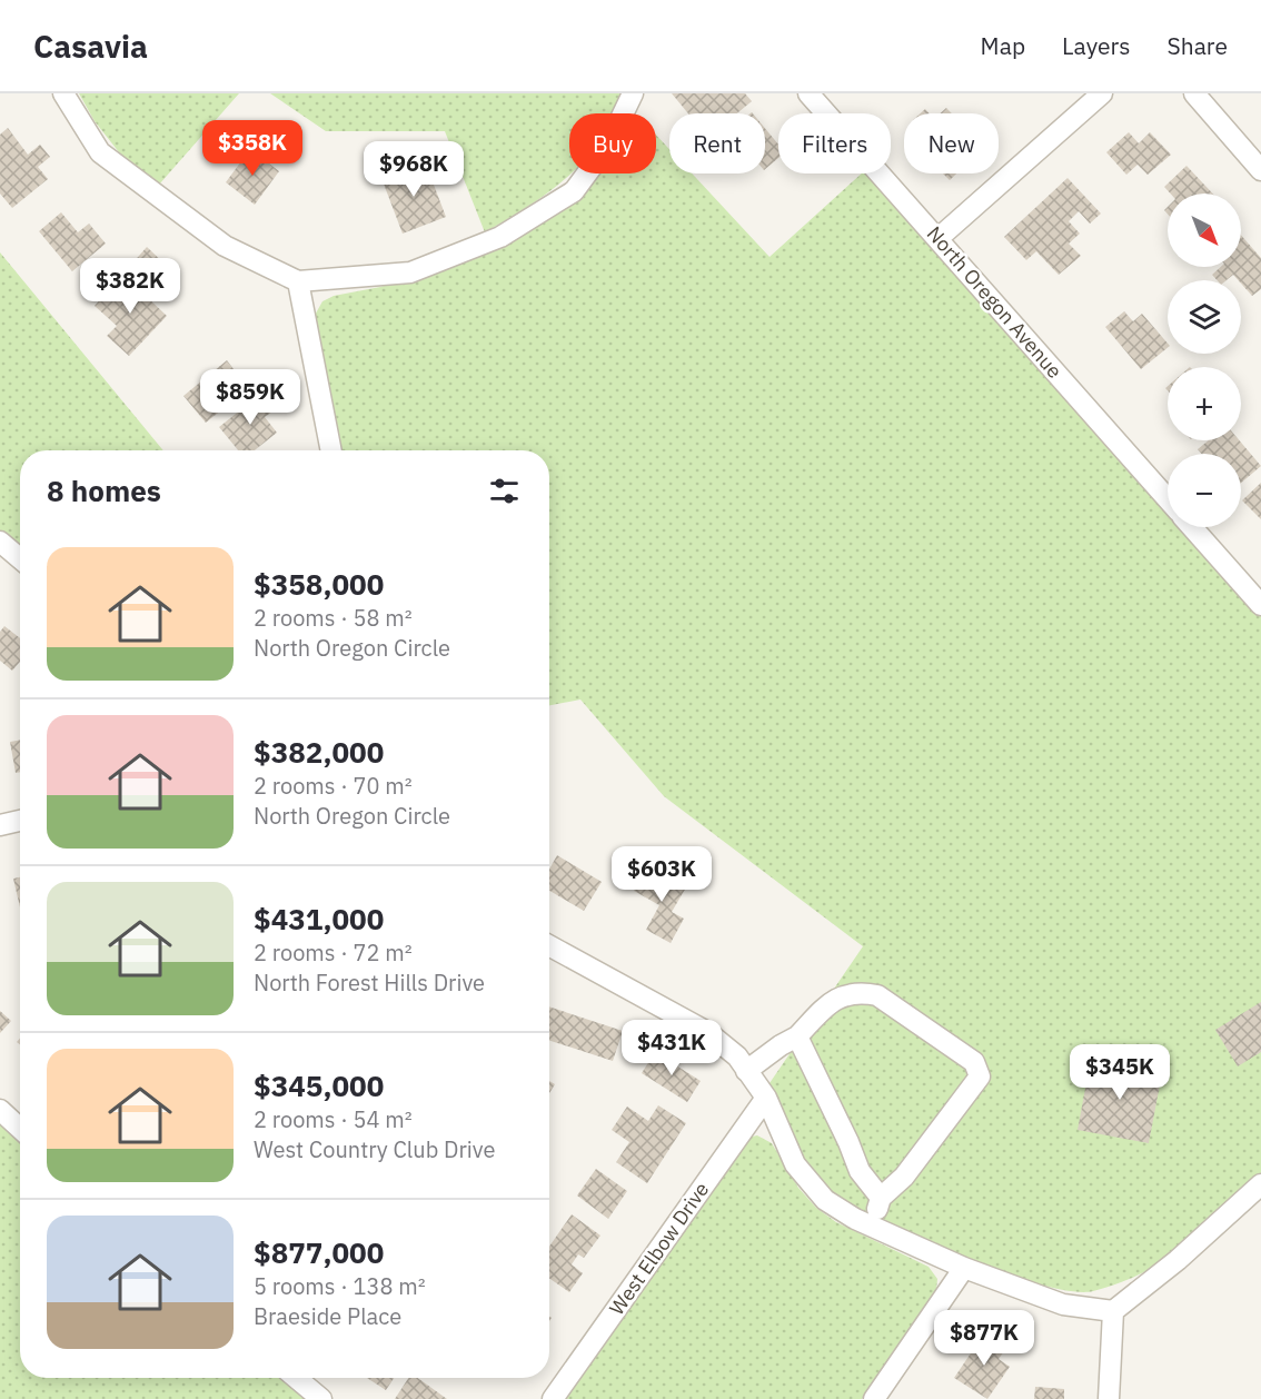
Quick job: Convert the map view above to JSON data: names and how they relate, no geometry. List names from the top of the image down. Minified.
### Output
{"streets":{"street":["North Oregon Avenue","West Elbow Drive"]},"north":"bottom right","page":{"header":"Casavia","nav":["Map","Layers","Share"],"chip":["Buy","Rent","Filters","New"],"price":["$358K","$968K","$382K","$859K","$603K","$431K","$345K","$877K"],"map_buttons":["+","−"],"heading":"8 homes","list":[{"name":"$358,000","note":"2 rooms · 58 m² · North Oregon Circle"},{"name":"$382,000","note":"2 rooms · 70 m² · North Oregon Circle"},{"name":"$431,000","note":"2 rooms · 72 m² · North Forest Hills Drive"},{"name":"$345,000","note":"2 rooms · 54 m² · West Country Club Drive"},{"name":"$877,000","note":"5 rooms · 138 m² · Braeside Place"}]}}
